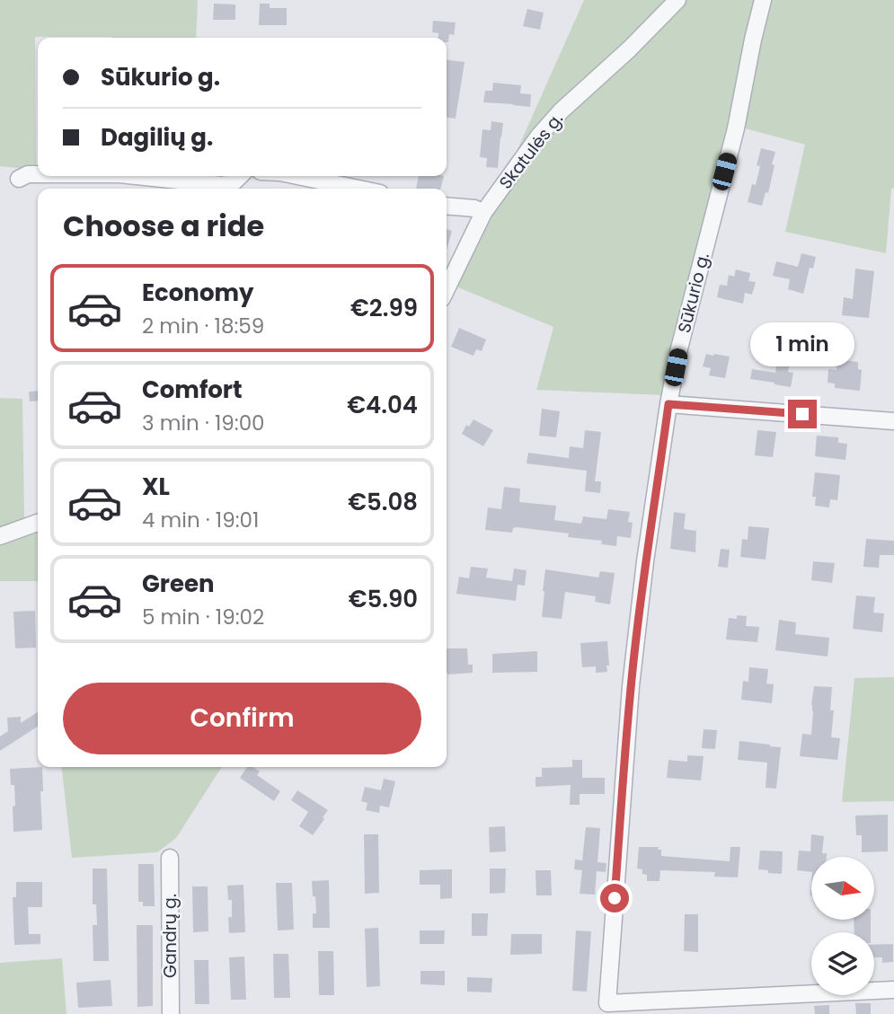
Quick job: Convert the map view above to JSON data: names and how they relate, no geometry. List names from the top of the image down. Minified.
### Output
{"streets":{"street":["Skatulės g.","Sūkurio g.","Gandrų g."]},"north":"right","page":{"banner":["Sūkurio g.","Dagilių g."],"heading":"Choose a ride","list":[{"name":"Economy","note":"2 min · 18:59","value":"€2.99"},{"name":"Comfort","note":"3 min · 19:00","value":"€4.04"},{"name":"XL","note":"4 min · 19:01","value":"€5.08"},{"name":"Green","note":"5 min · 19:02","value":"€5.90"}],"bubble":"1 min","buttons":"Confirm"}}
